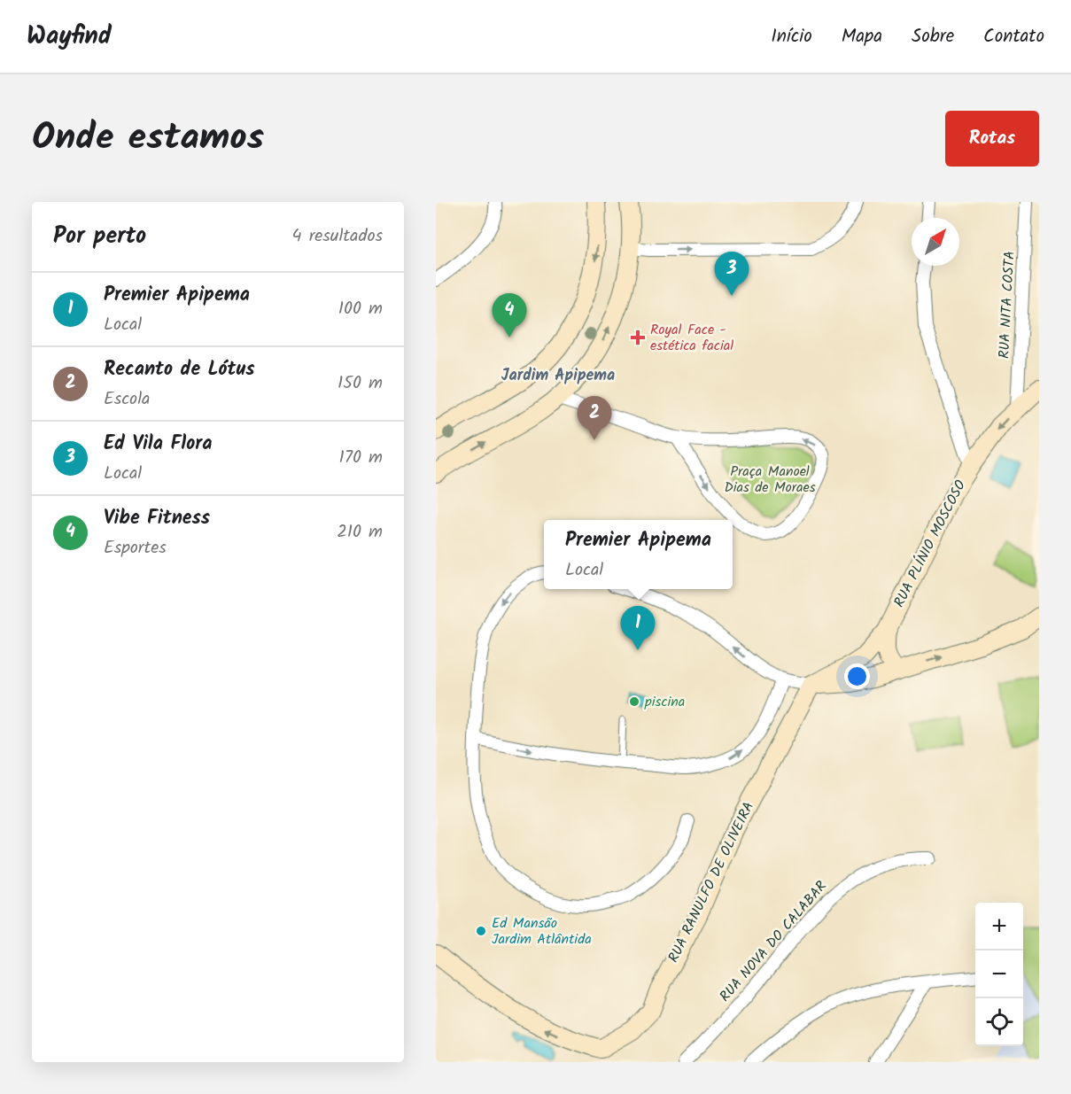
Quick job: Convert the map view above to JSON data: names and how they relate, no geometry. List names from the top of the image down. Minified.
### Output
{"streets":{"street":["RUA NITA COSTA","RUA PLÍNIO MOSCOSO","RUA RANULFO DE OLIVEIRA","RUA NOVA DO CALABAR"]},"crossings":[["RUA NITA COSTA","RUA PLÍNIO MOSCOSO"],["RUA PLÍNIO MOSCOSO","RUA RANULFO DE OLIVEIRA"]],"districts":["Jardim Apipema"],"parks":["Praça Manoel Dias de Moraes"],"places":{"health":["Royal Face - estética facial"],"other":["piscina","Ed Mansão Jardim Atlântida"]},"north":"top right","page":{"header":"Wayfind","nav":["Início","Mapa","Sobre","Contato"],"title":"Onde estamos","buttons":"Rotas","heading":["Por perto","4 resultados"],"pins":["3","4","2","1"],"list":[{"mark":"1","name":"Premier Apipema","note":"Local","value":"100 m"},{"mark":"2","name":"Recanto de Lótus","note":"Escola","value":"150 m"},{"mark":"3","name":"Ed Vila Flora","note":"Local","value":"170 m"},{"mark":"4","name":"Vibe Fitness","note":"Esportes","value":"210 m"}],"popup":["Premier Apipema","Local"],"map_buttons":["+","−"]}}
